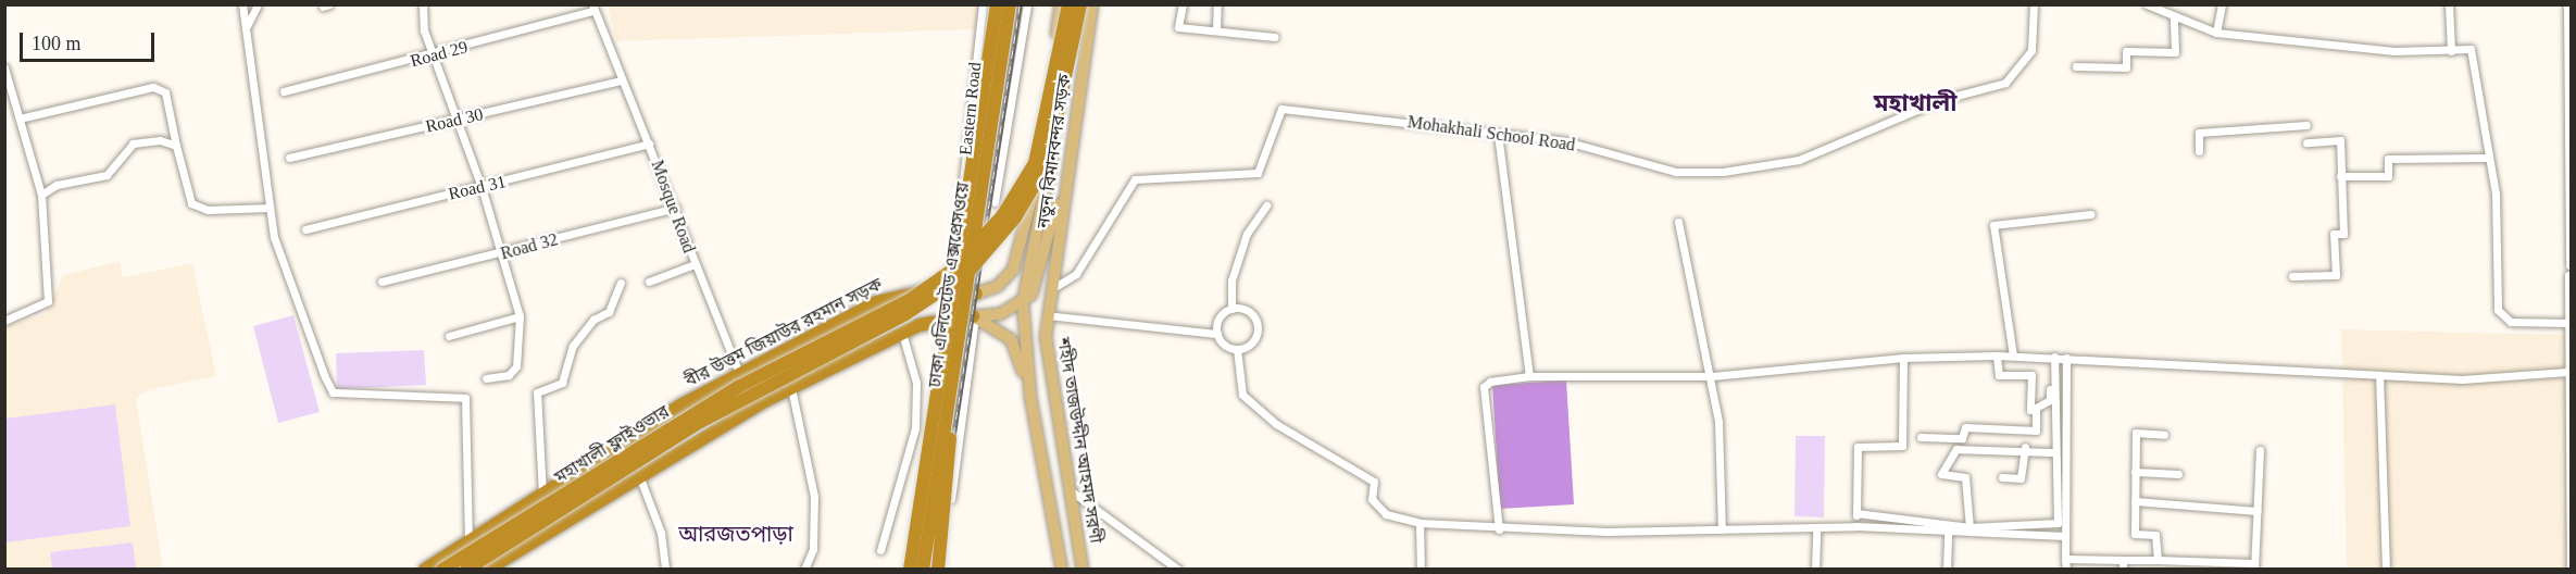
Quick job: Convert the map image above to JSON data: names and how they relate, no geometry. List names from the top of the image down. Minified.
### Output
{"streets":{"highway":["ঢাকা এলিভেটেড এক্সপ্রেসওয়ে","বীর উত্তম জিয়াউর রহমান সড়ক","মহাখালী ফ্লাইওভার"],"main road":["নতুন বিমানবন্দর সড়ক","শহীদ তাজউদ্দীন আহমদ সরণী"],"street":["Road 29","Eastern Road","Road 30","Mohakhali School Road","Road 31","Mosque Road","Road 32"]},"crossings":[["Road 29","Mosque Road"],["Eastern Road","বীর উত্তম জিয়াউর রহমান সড়ক"],["Road 30","Mosque Road"],["Mohakhali School Road","নতুন বিমানবন্দর সড়ক"],["নতুন বিমানবন্দর সড়ক","শহীদ তাজউদ্দীন আহমদ সরণী"],["Road 31","Mosque Road"],["Mosque Road","Road 32"],["Mosque Road","বীর উত্তম জিয়াউর রহমান সড়ক"]],"districts":["মহাখালী","আরজতপাড়া"],"scale_bar":"100 m"}
